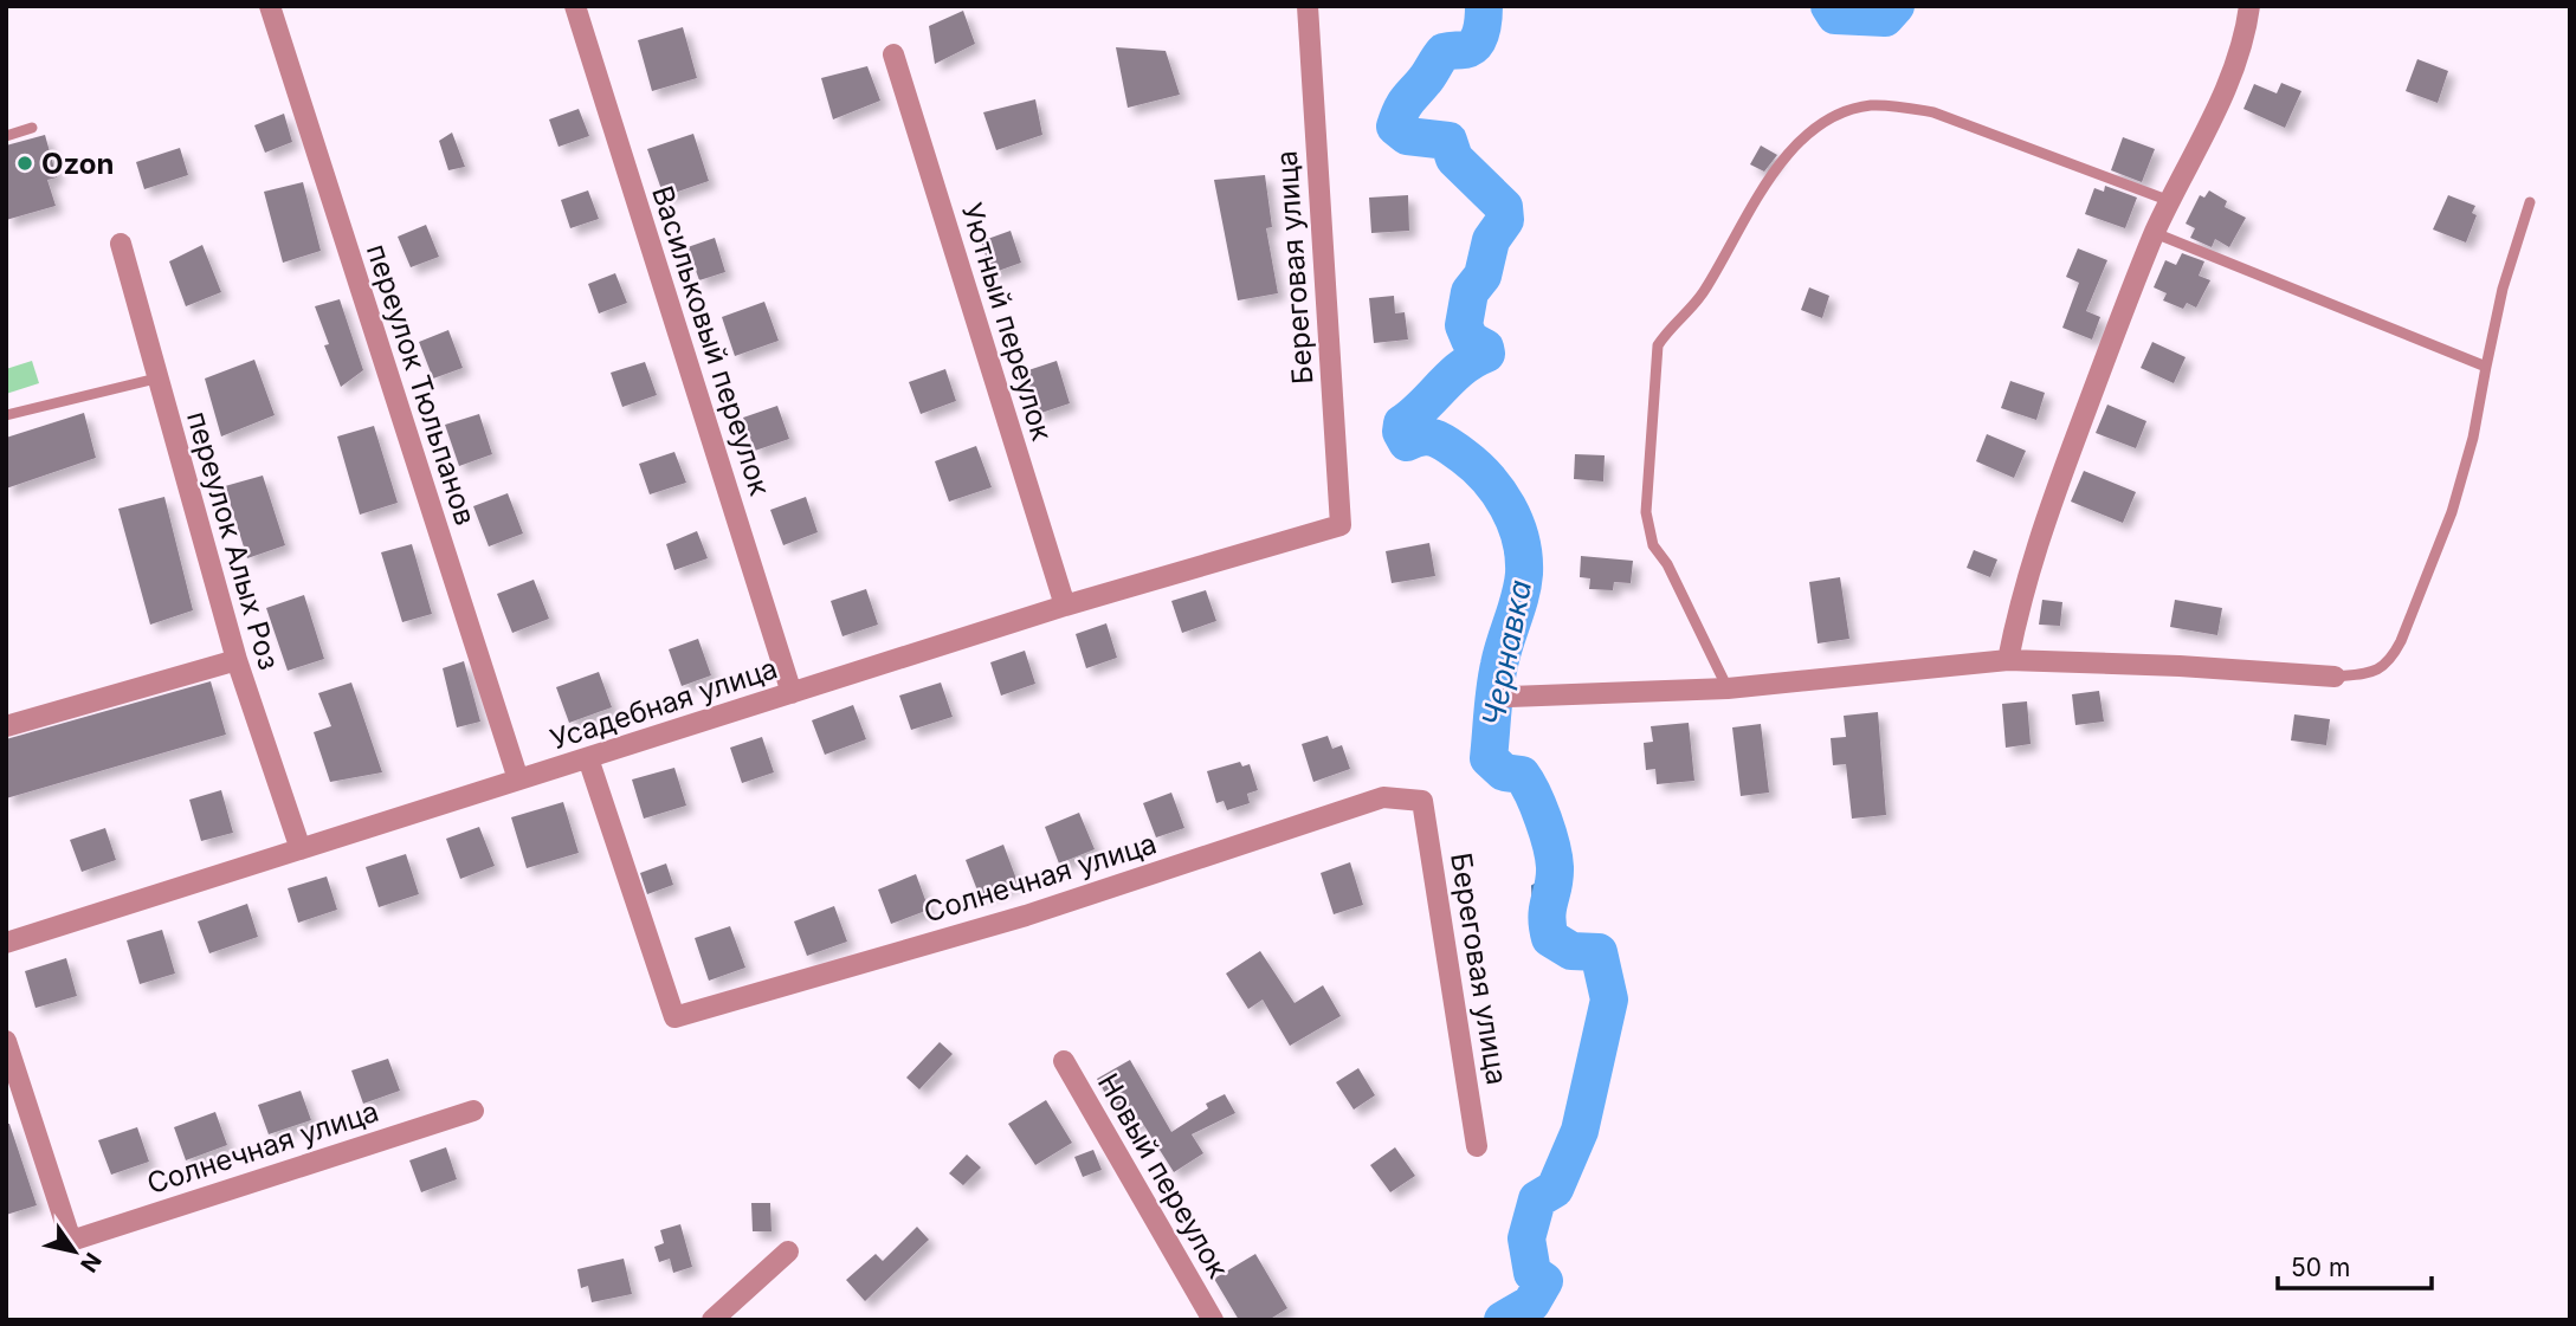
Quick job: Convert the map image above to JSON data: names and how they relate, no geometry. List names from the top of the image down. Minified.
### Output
{"streets":{"street":["Береговая улица","Уютный переулок","Васильковый переулок","переулок Тюльпанов","переулок Алых Роз","Усадебная улица","Солнечная улица","Новый переулок"]},"crossings":[["Береговая улица","Усадебная улица"],["Береговая улица","Солнечная улица"],["Уютный переулок","Усадебная улица"],["Васильковый переулок","Усадебная улица"],["переулок Тюльпанов","Усадебная улица"],["переулок Алых Роз","Усадебная улица"],["Усадебная улица","Солнечная улица"]],"water":["Чернавка"],"places":["Ozon"],"scale_bar":"50 m","north":"bottom right"}
